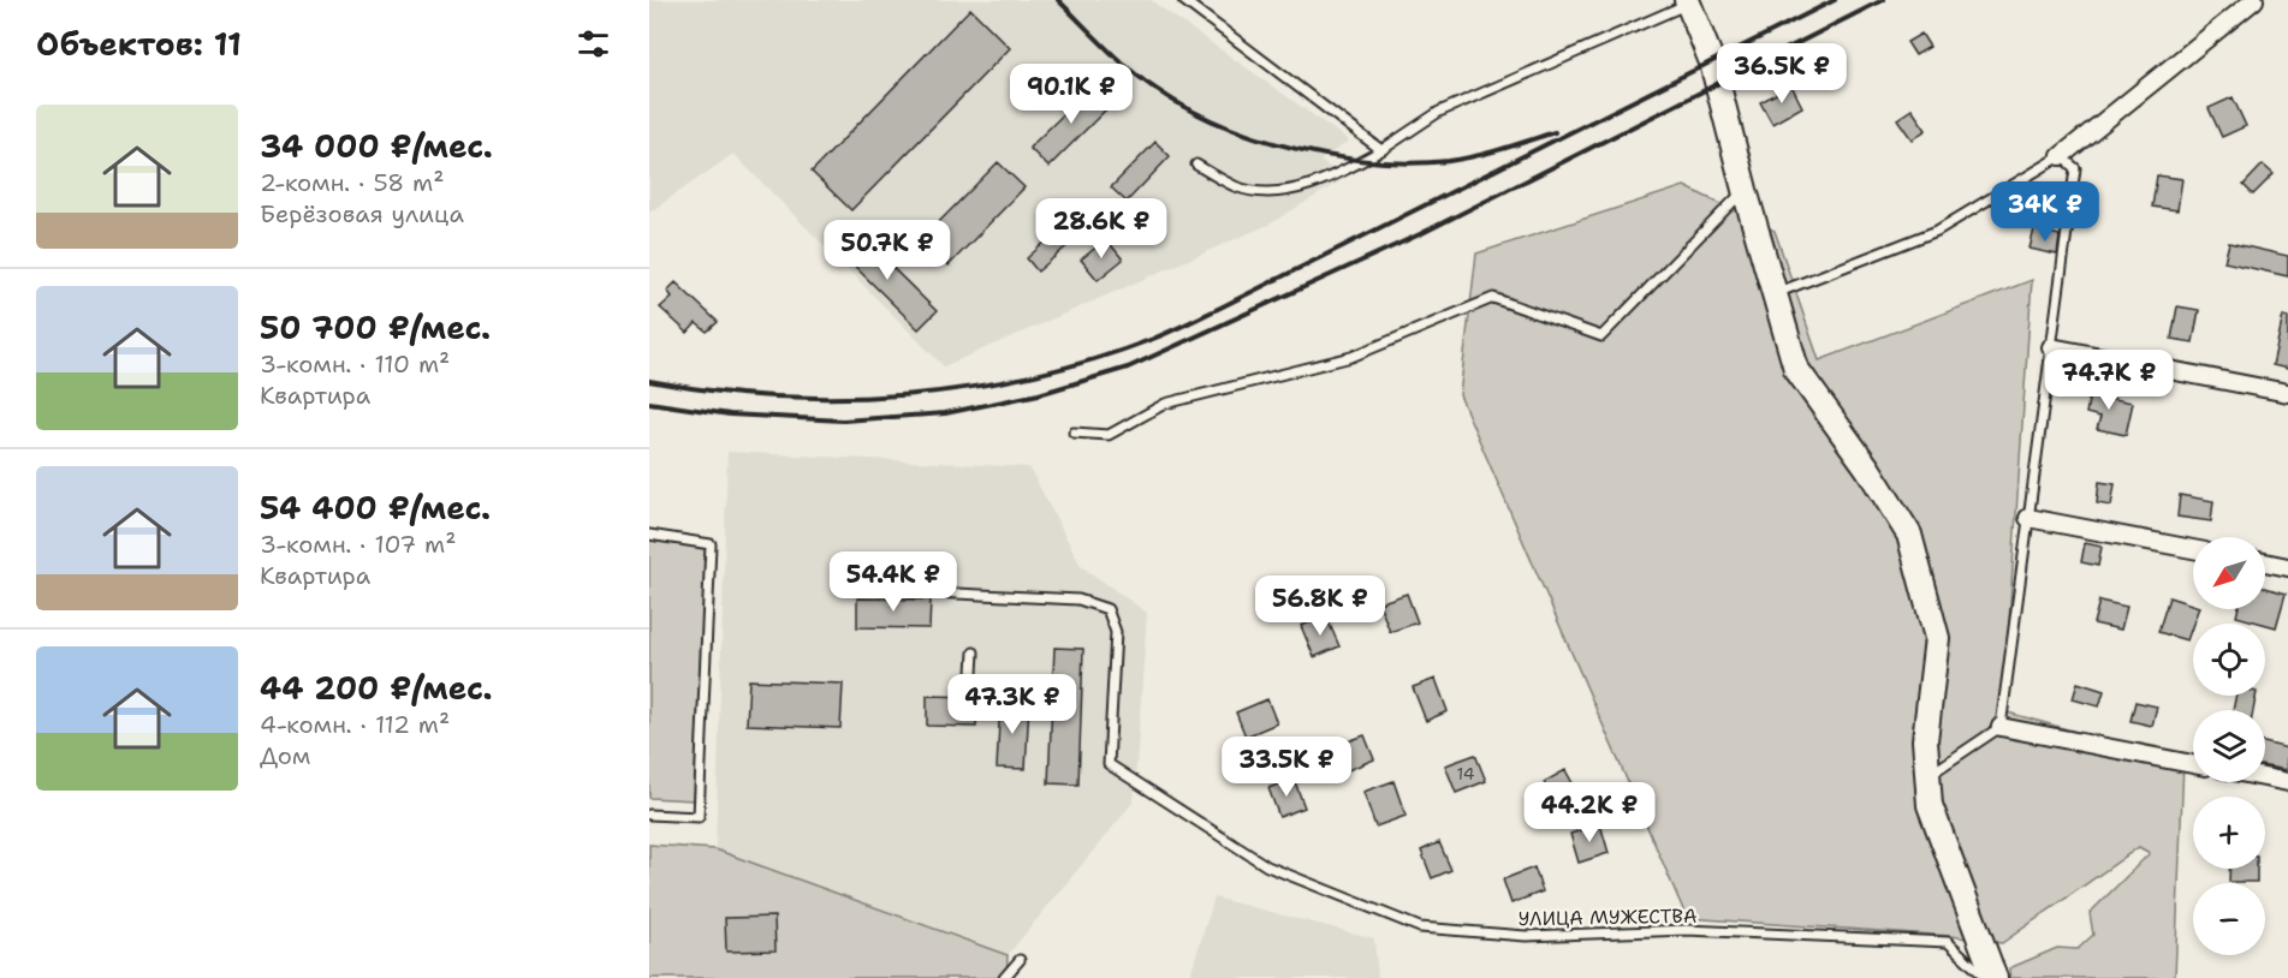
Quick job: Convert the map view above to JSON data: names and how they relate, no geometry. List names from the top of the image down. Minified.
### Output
{"streets":{"lane":["УЛИЦА МУЖЕСТВА"]},"house_numbers":["14"],"north":"bottom left","page":{"heading":"Объектов: 11","price":["36.5K ₽","90.1K ₽","34K ₽","28.6K ₽","50.7K ₽","74.7K ₽","54.4K ₽","56.8K ₽","47.3K ₽","33.5K ₽","44.2K ₽"],"list":[{"name":"34 000 ₽/мес.","note":"2-комн. · 58 m² · Берёзовая улица"},{"name":"50 700 ₽/мес.","note":"3-комн. · 110 m² · Квартира"},{"name":"54 400 ₽/мес.","note":"3-комн. · 107 m² · Квартира"},{"name":"44 200 ₽/мес.","note":"4-комн. · 112 m² · Дом"}],"map_buttons":["+","−"]}}
